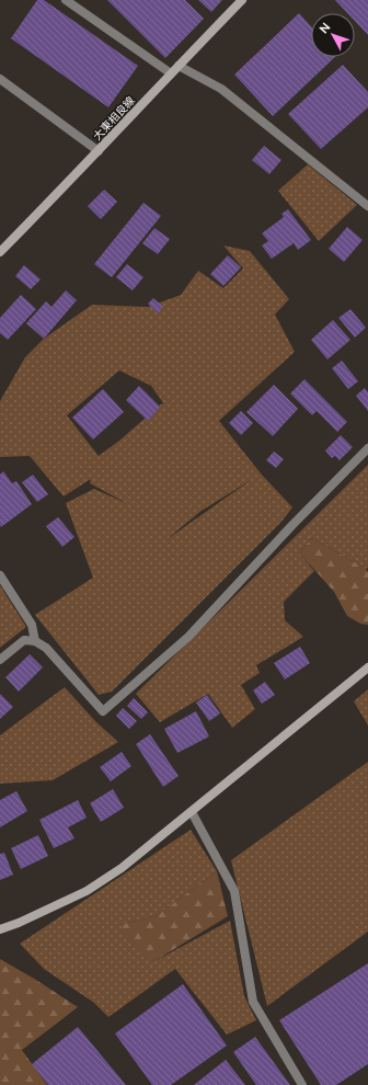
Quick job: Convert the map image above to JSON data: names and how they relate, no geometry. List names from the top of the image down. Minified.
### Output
{"streets":{"street":["大東相良線"]},"north":"top left"}
